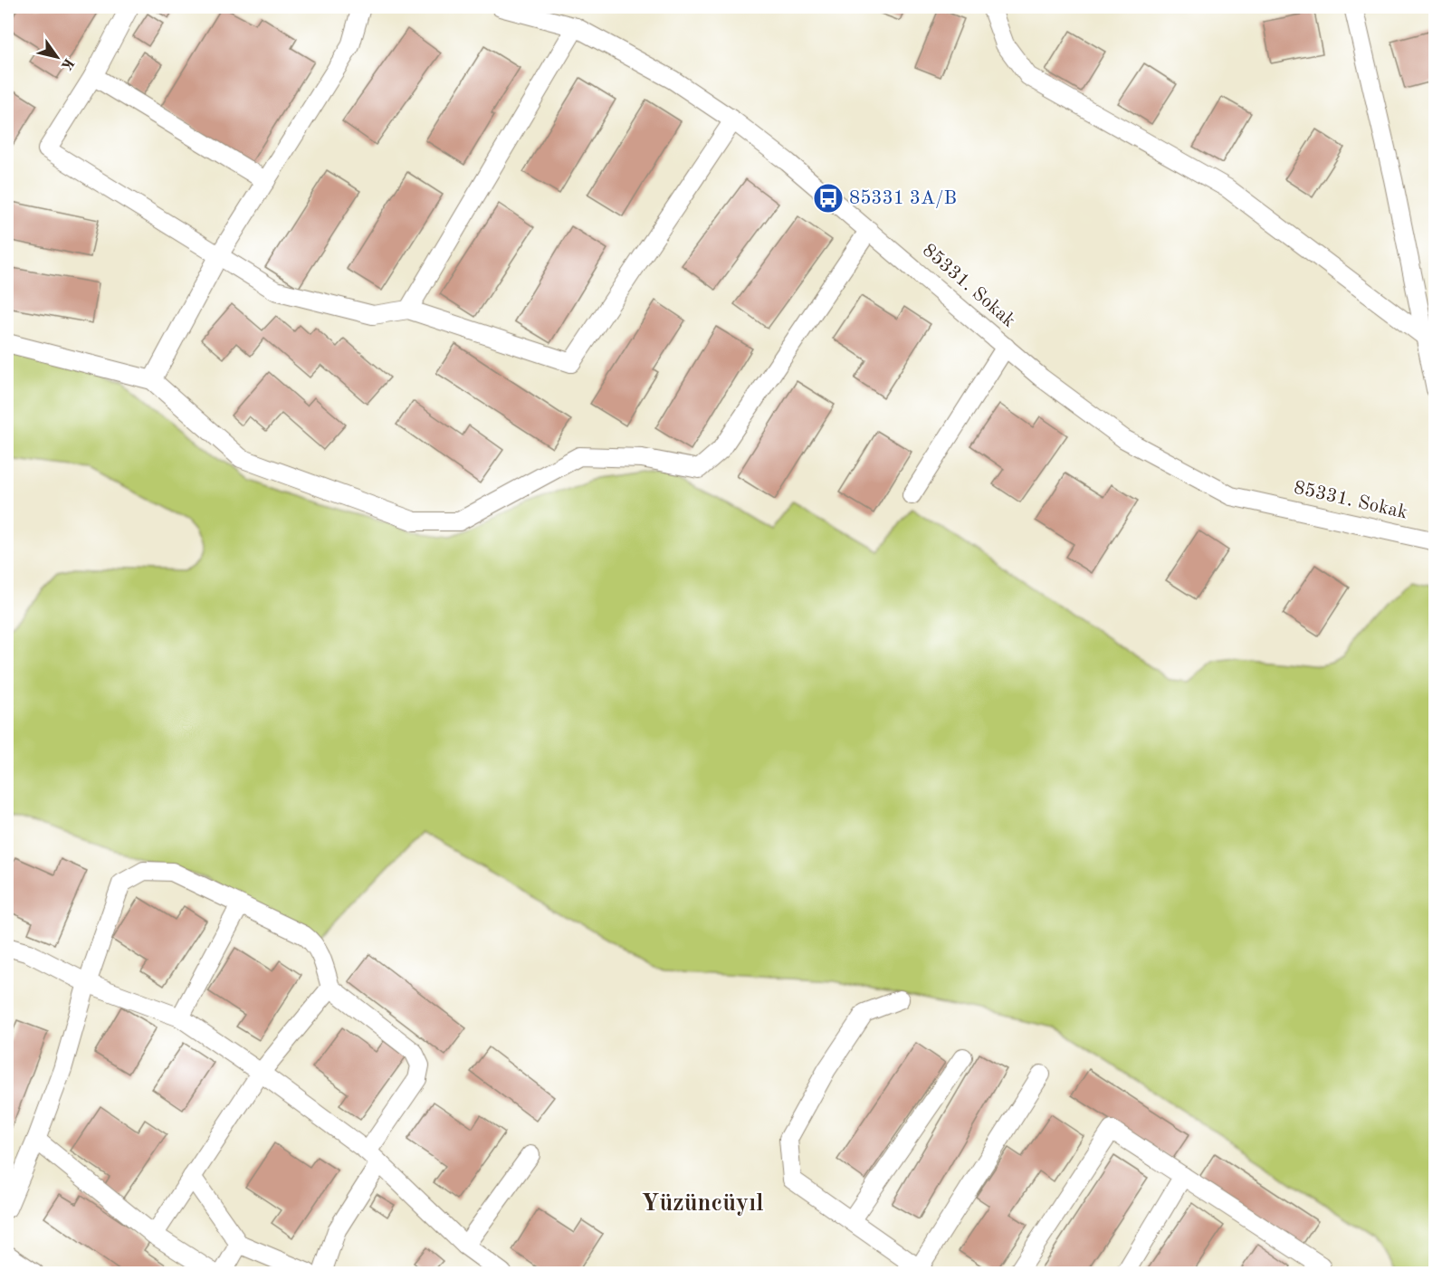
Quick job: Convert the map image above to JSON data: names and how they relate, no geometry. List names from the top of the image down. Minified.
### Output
{"streets":{"street":["85331. Sokak"]},"districts":["Yüzüncüyıl"],"places":{"bus stop":["85331 3A/B"]},"north":"bottom right"}
